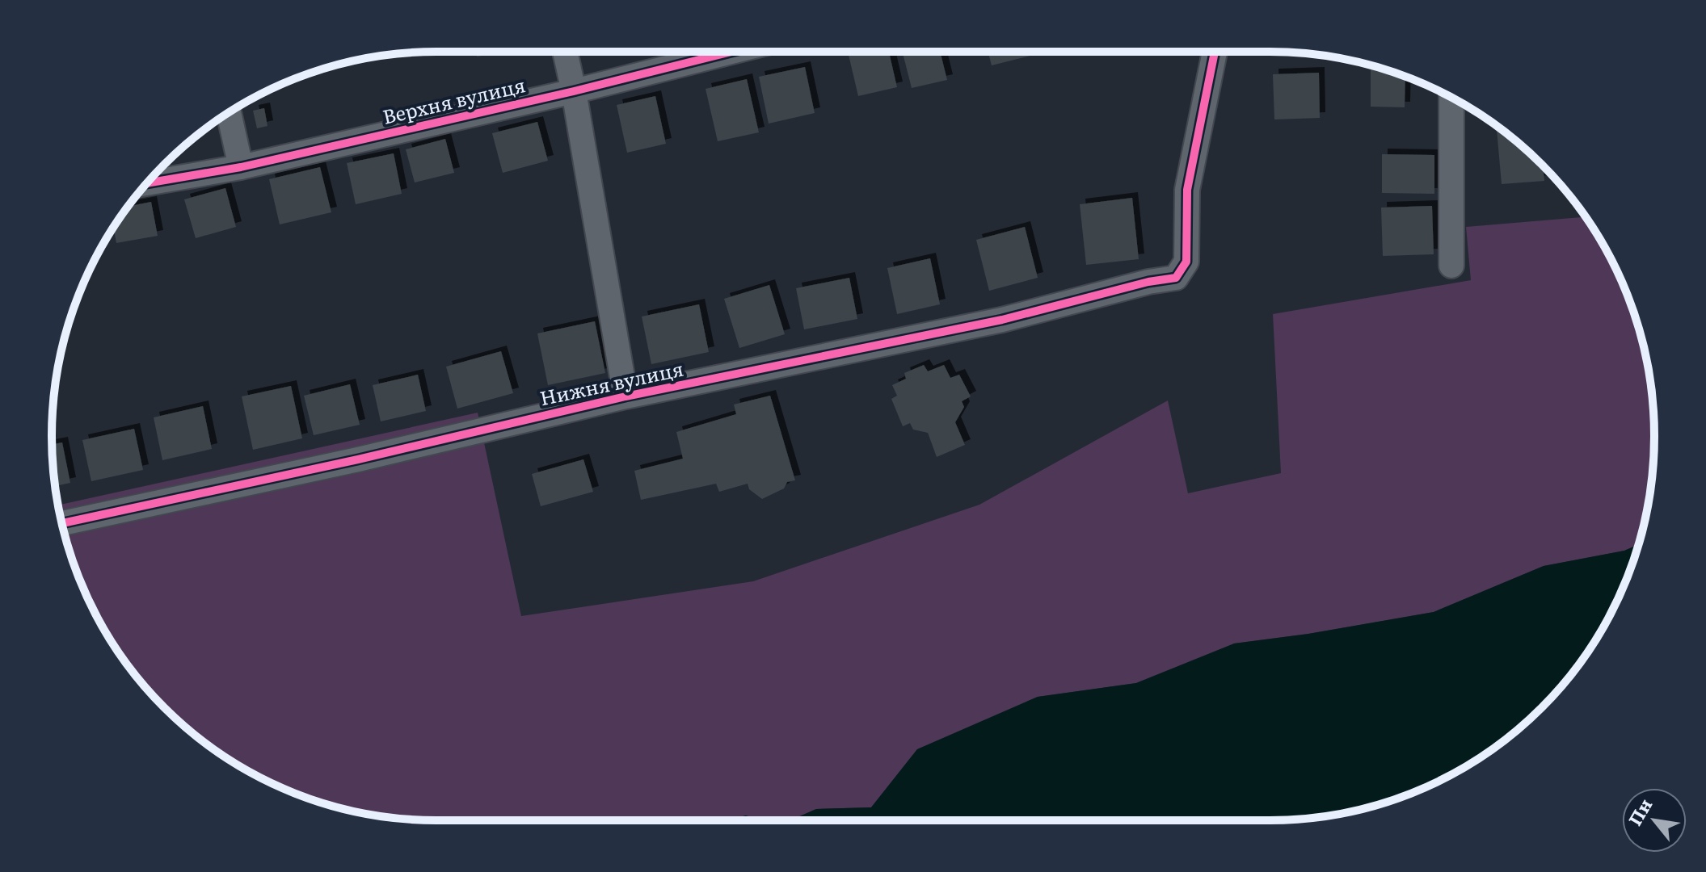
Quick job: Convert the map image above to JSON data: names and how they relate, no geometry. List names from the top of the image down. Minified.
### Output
{"streets":{"street":["Верхня вулиця","Нижня вулиця"]},"north":"top left"}
